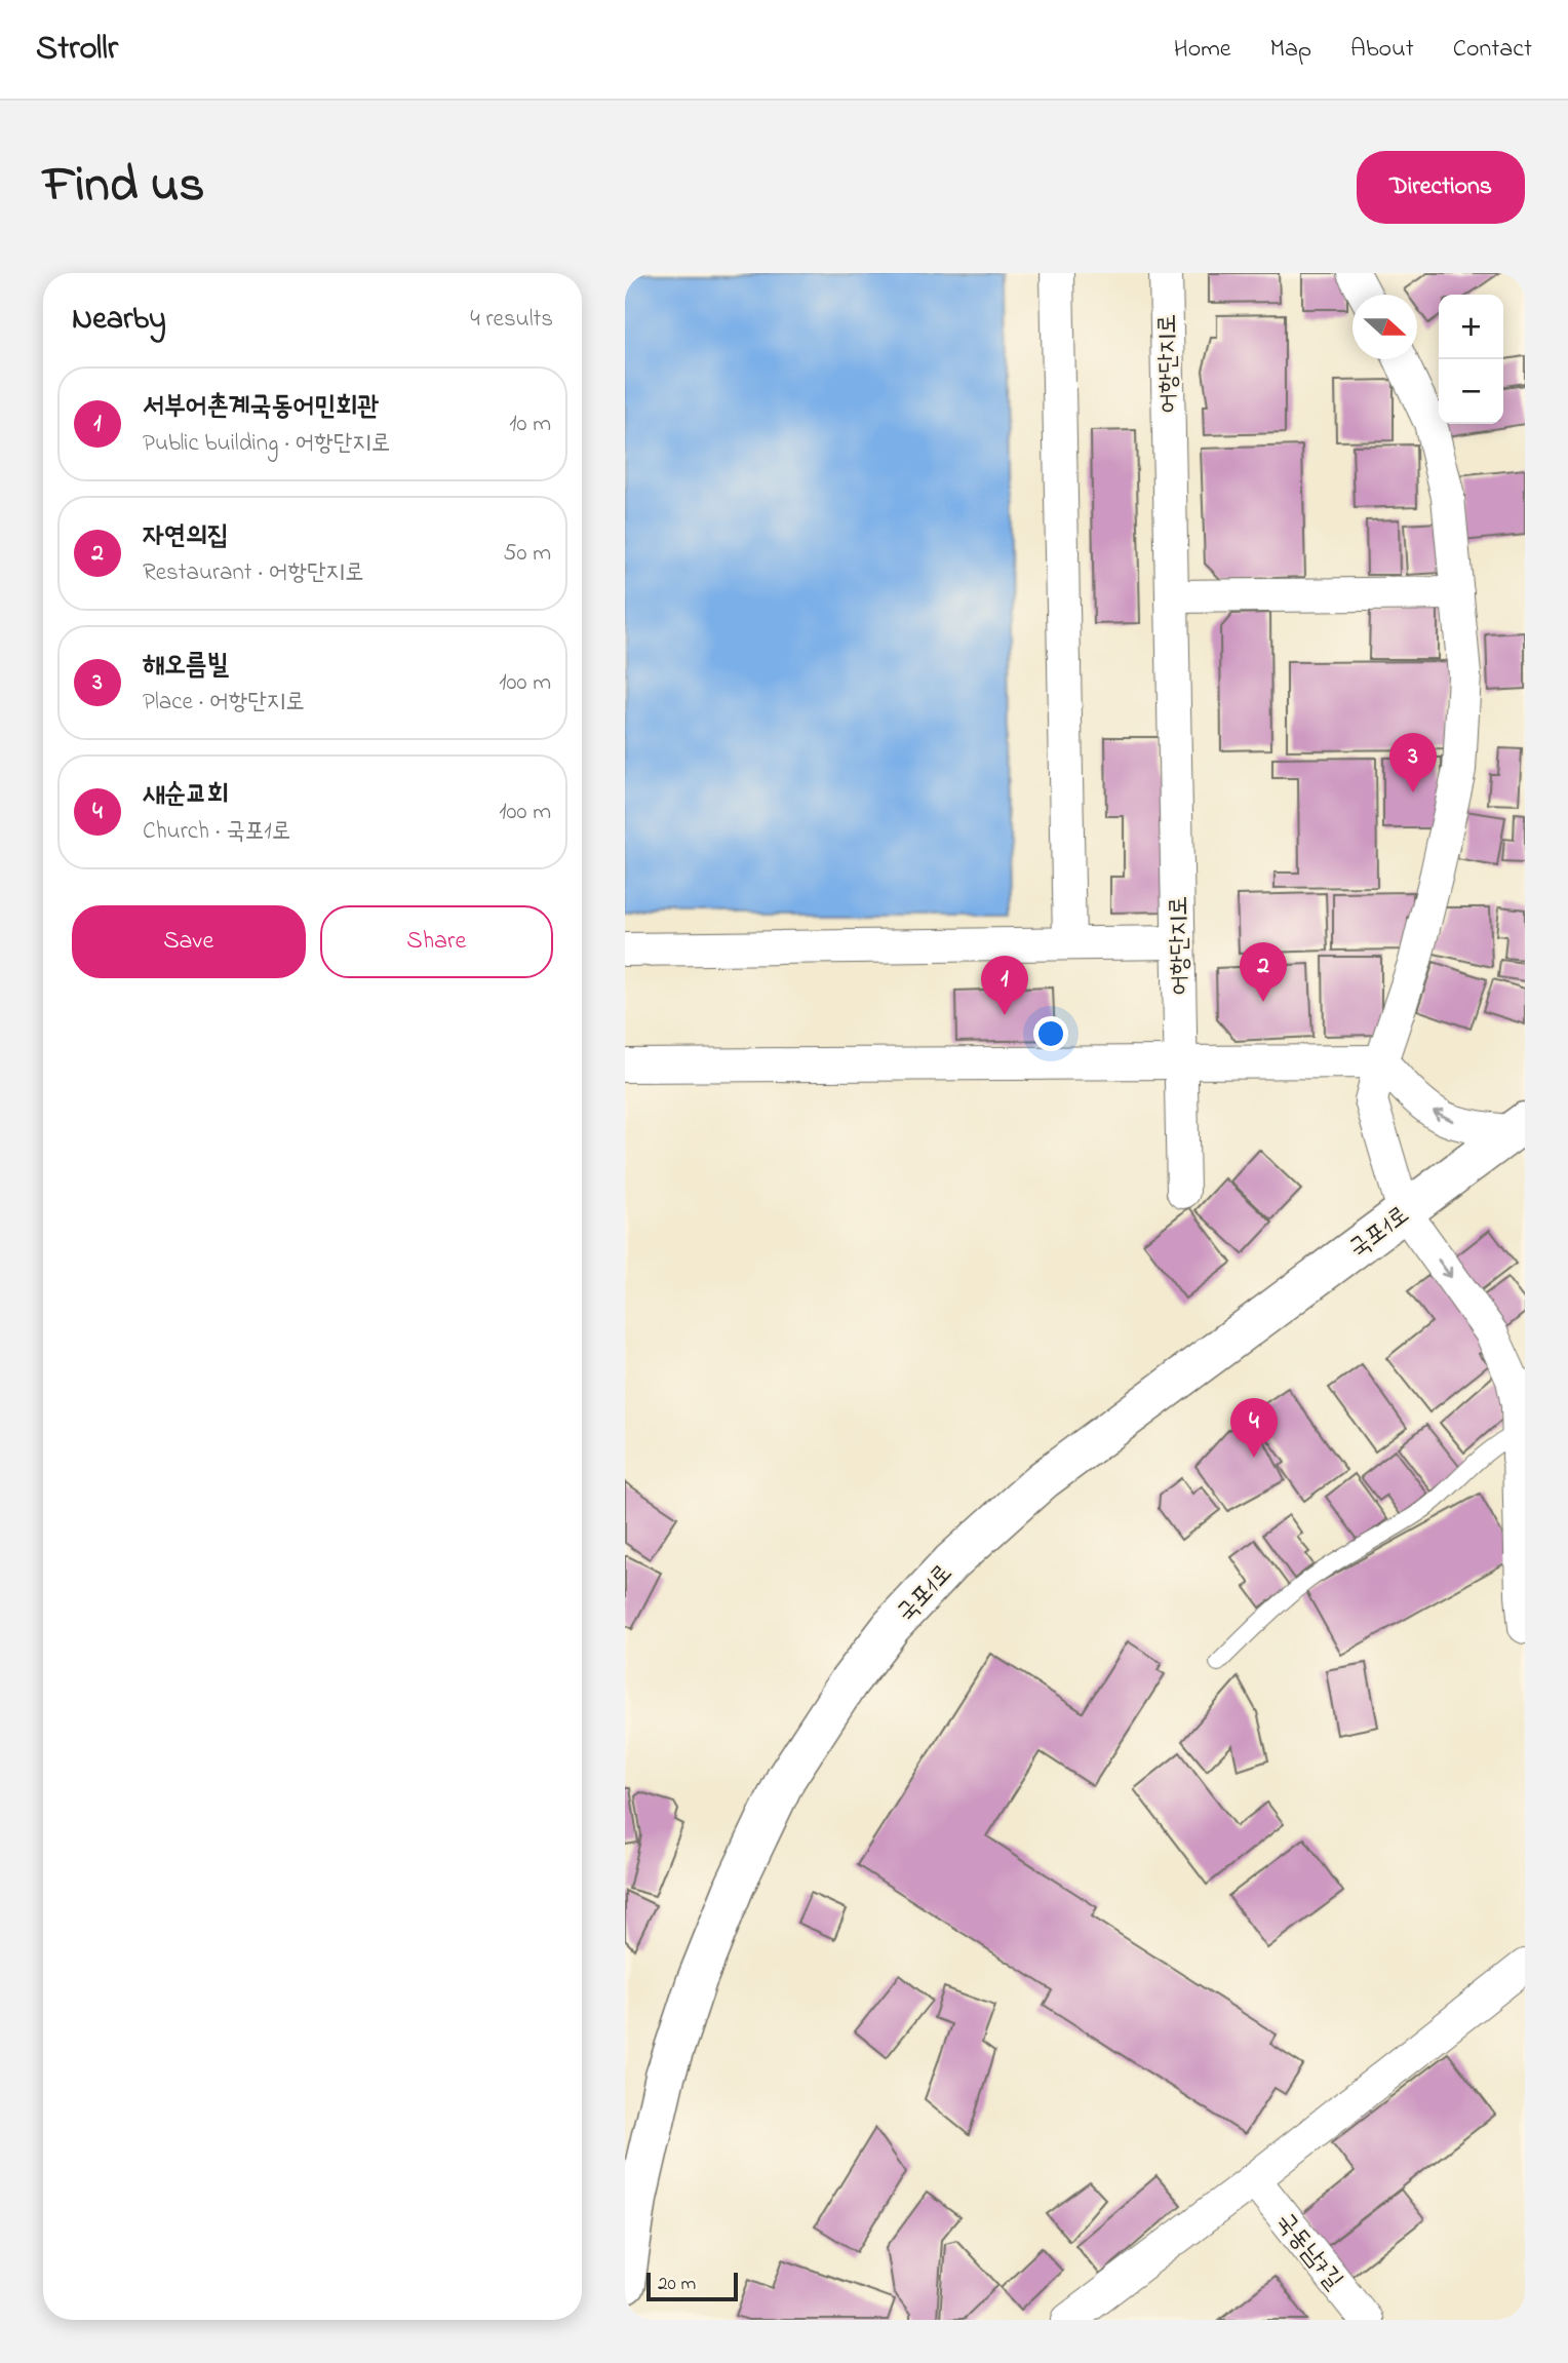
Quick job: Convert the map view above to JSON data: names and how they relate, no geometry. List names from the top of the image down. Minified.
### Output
{"streets":{"street":["어항단지로","국포1로","국동남7길"]},"scale_bar":"20 m","north":"right","page":{"header":"Strollr","nav":["Home","Map","About","Contact"],"title":"Find us","buttons":["Directions",["Save","Share"]],"heading":["Nearby","4 results"],"map_buttons":["+","−"],"list":[{"mark":"1","name":"서부어촌계국동어민회관","note":"Public building · 어항단지로","value":"10 m"},{"mark":"2","name":"자연의집","note":"Restaurant · 어항단지로","value":"50 m"},{"mark":"3","name":"해오름빌","note":"Place · 어항단지로","value":"100 m"},{"mark":"4","name":"새순교회","note":"Church · 국포1로","value":"100 m"}],"pins":["3","2","1","4"],"scale":"20 m"}}
